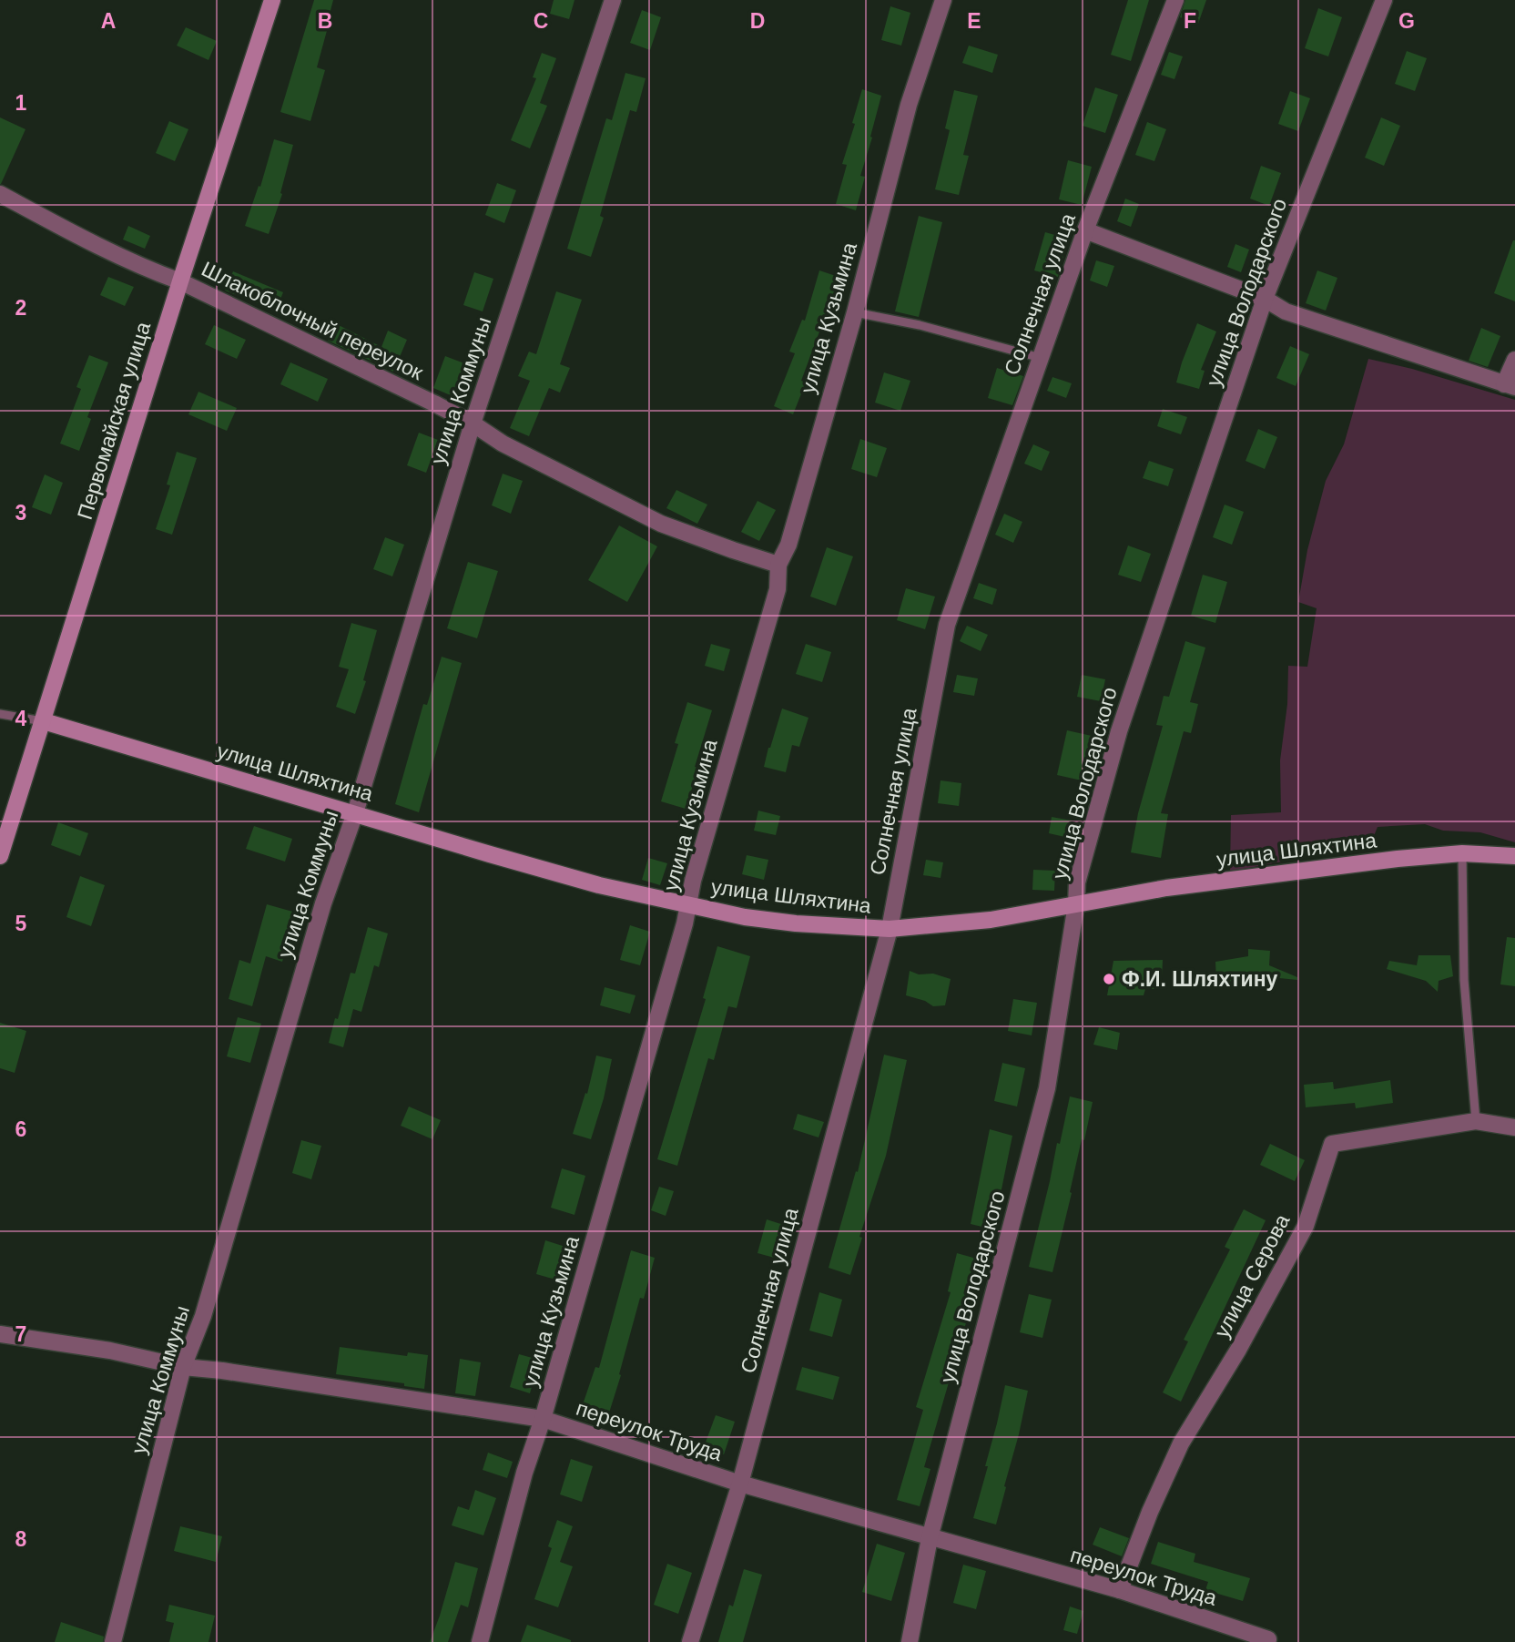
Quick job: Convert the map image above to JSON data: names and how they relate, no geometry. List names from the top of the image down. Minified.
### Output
{"streets":{"main road":["Первомайская улица","улица Шляхтина"],"street":["улица Володарского","Солнечная улица","улица Кузьмина","Шлакоблочный переулок","улица Коммуны","улица Серова","переулок Труда"]},"crossings":[["улица Володарского","улица Шляхтина"],["улица Володарского","переулок Труда"],["Солнечная улица","улица Шляхтина"],["Солнечная улица","переулок Труда"],["улица Кузьмина","Шлакоблочный переулок"],["улица Кузьмина","улица Шляхтина"],["улица Кузьмина","переулок Труда"],["Шлакоблочный переулок","улица Коммуны"],["Шлакоблочный переулок","Первомайская улица"],["улица Коммуны","улица Шляхтина"],["улица Коммуны","переулок Труда"],["Первомайская улица","улица Шляхтина"],["улица Серова","переулок Труда"]],"places":["Ф.И. Шляхтину"],"grid":{"columns":["A","B","C","D","E","F","G"],"rows":["1","2","3","4","5","6","7","8"]}}
